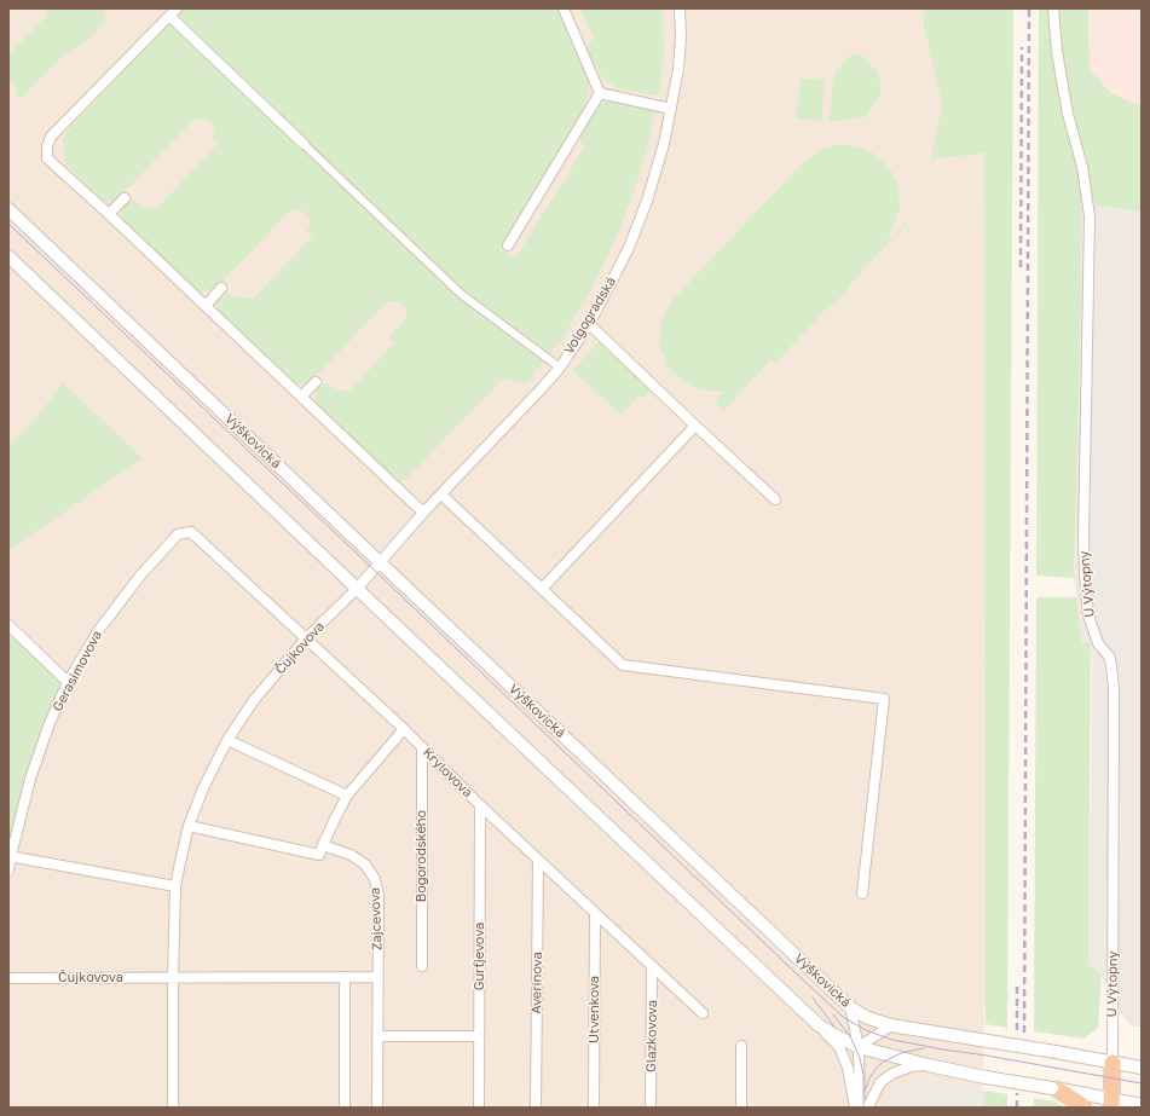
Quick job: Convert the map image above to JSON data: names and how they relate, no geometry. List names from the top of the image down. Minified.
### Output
{"streets":{"street":["Volgogradská","Výškovická","U Výtopny","Čujkovova","Gerasimovova","Krylovova","Bogorodského","Zajcevova","Gurťjevova","Averinova","Utvenkova","Glazkovova"]},"crossings":[["Volgogradská","Výškovická"],["Volgogradská","Čujkovova"],["Výškovická","U Výtopny"],["Výškovická","Čujkovova"],["Čujkovova","Krylovova"],["Čujkovova","Zajcevova"],["Gerasimovova","Krylovova"],["Krylovova","Bogorodského"],["Krylovova","Gurťjevova"],["Krylovova","Averinova"],["Krylovova","Utvenkova"],["Krylovova","Glazkovova"]]}
